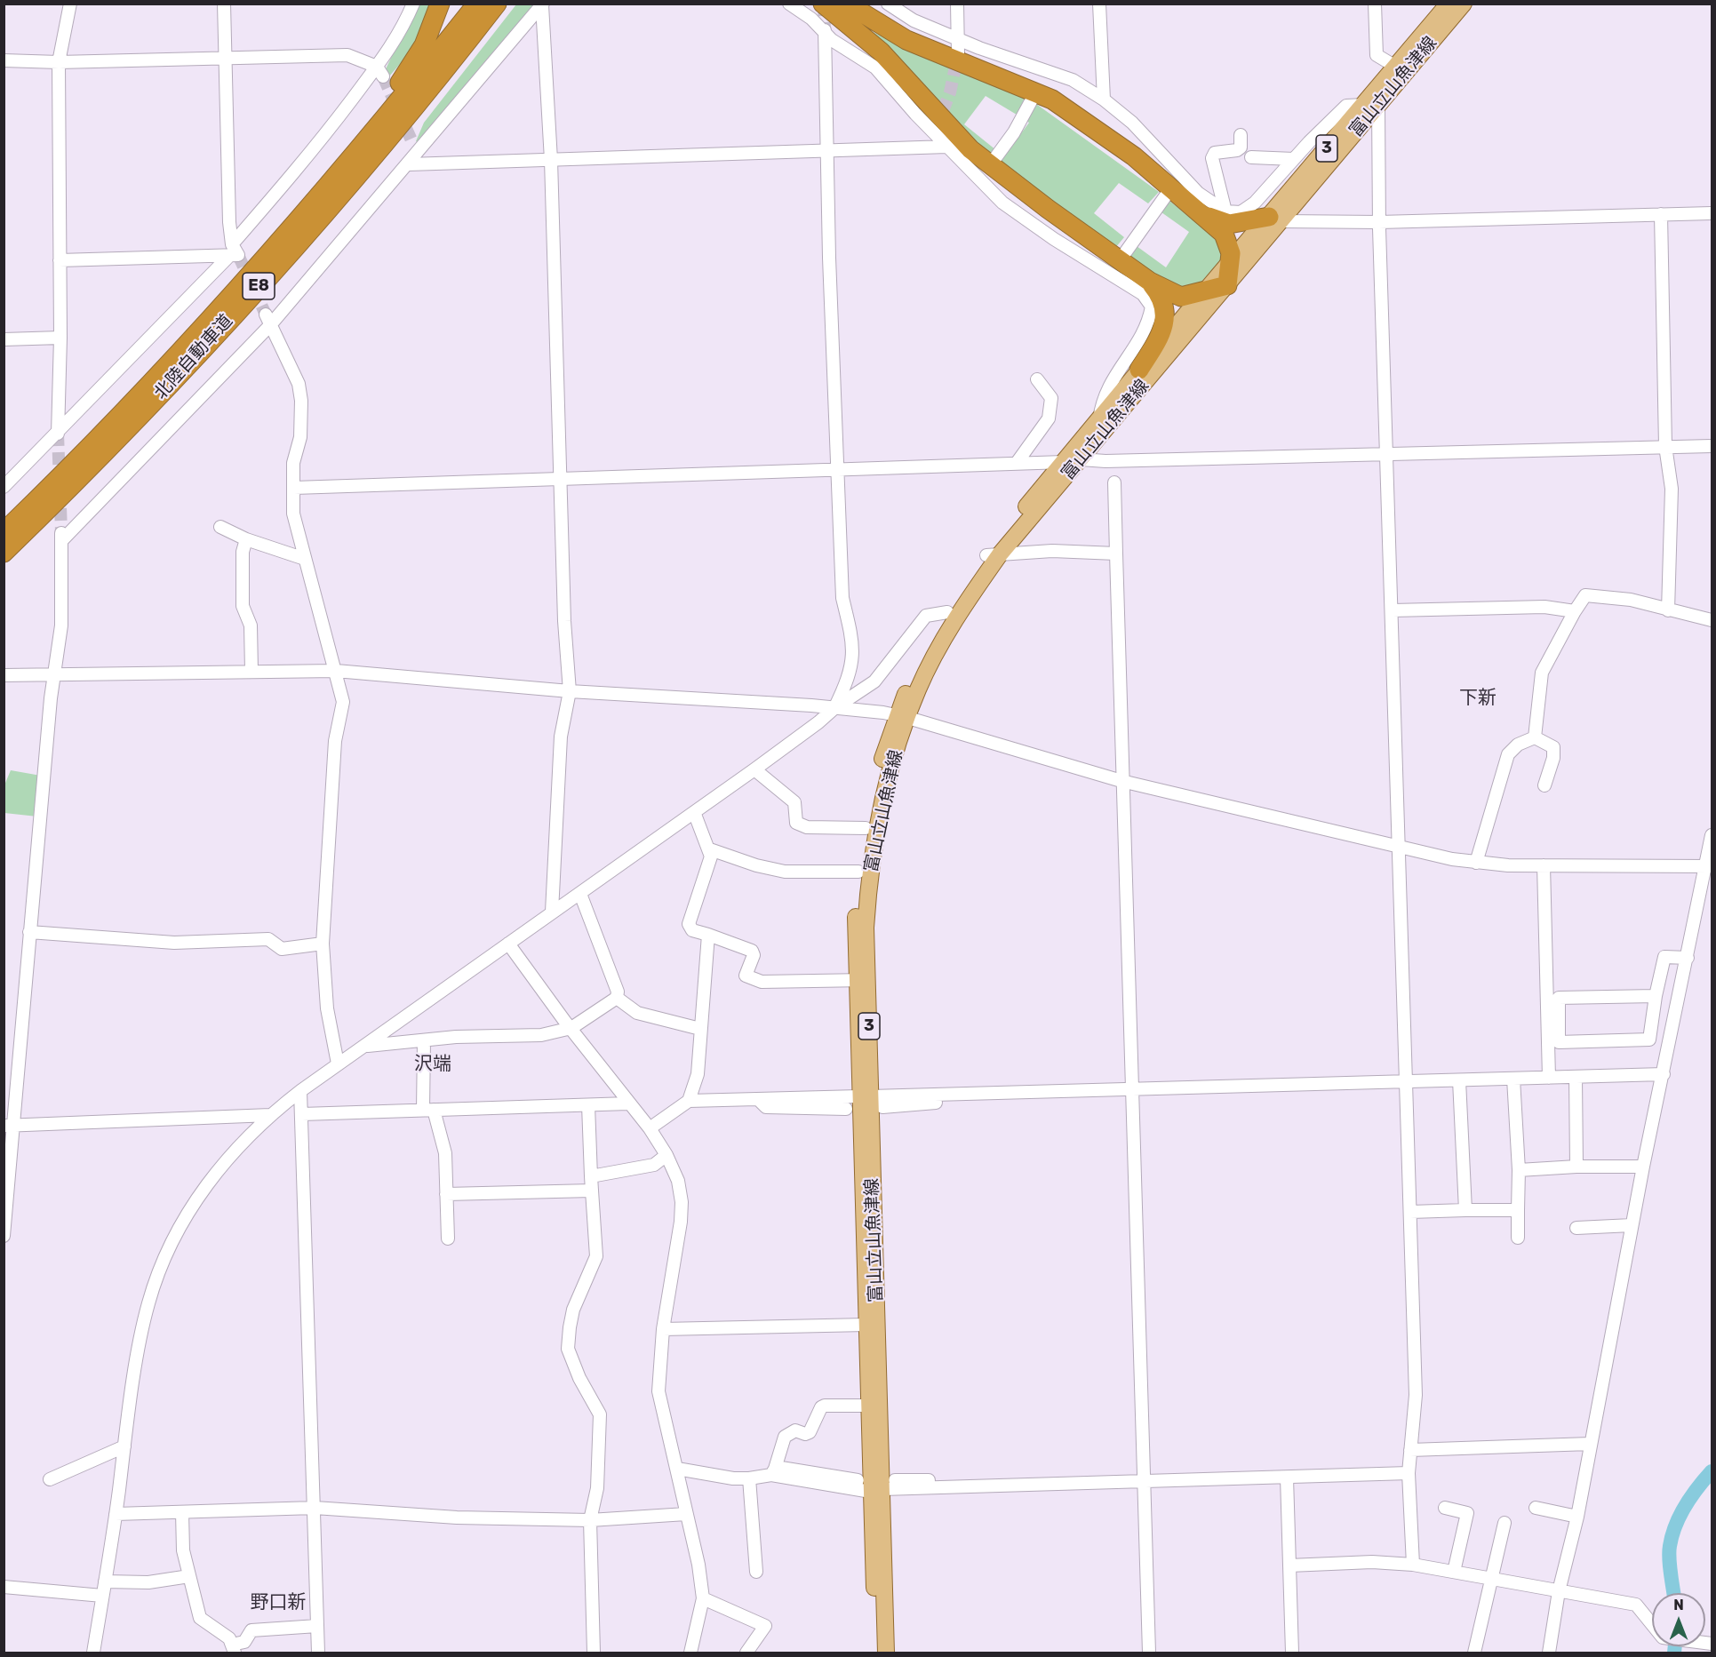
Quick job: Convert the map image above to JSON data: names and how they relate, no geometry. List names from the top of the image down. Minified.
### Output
{"streets":{"highway":["E8","北陸自動車道"],"main road":["富山立山魚津線","3"]},"districts":["下新","沢端","野口新"],"north":"top"}
